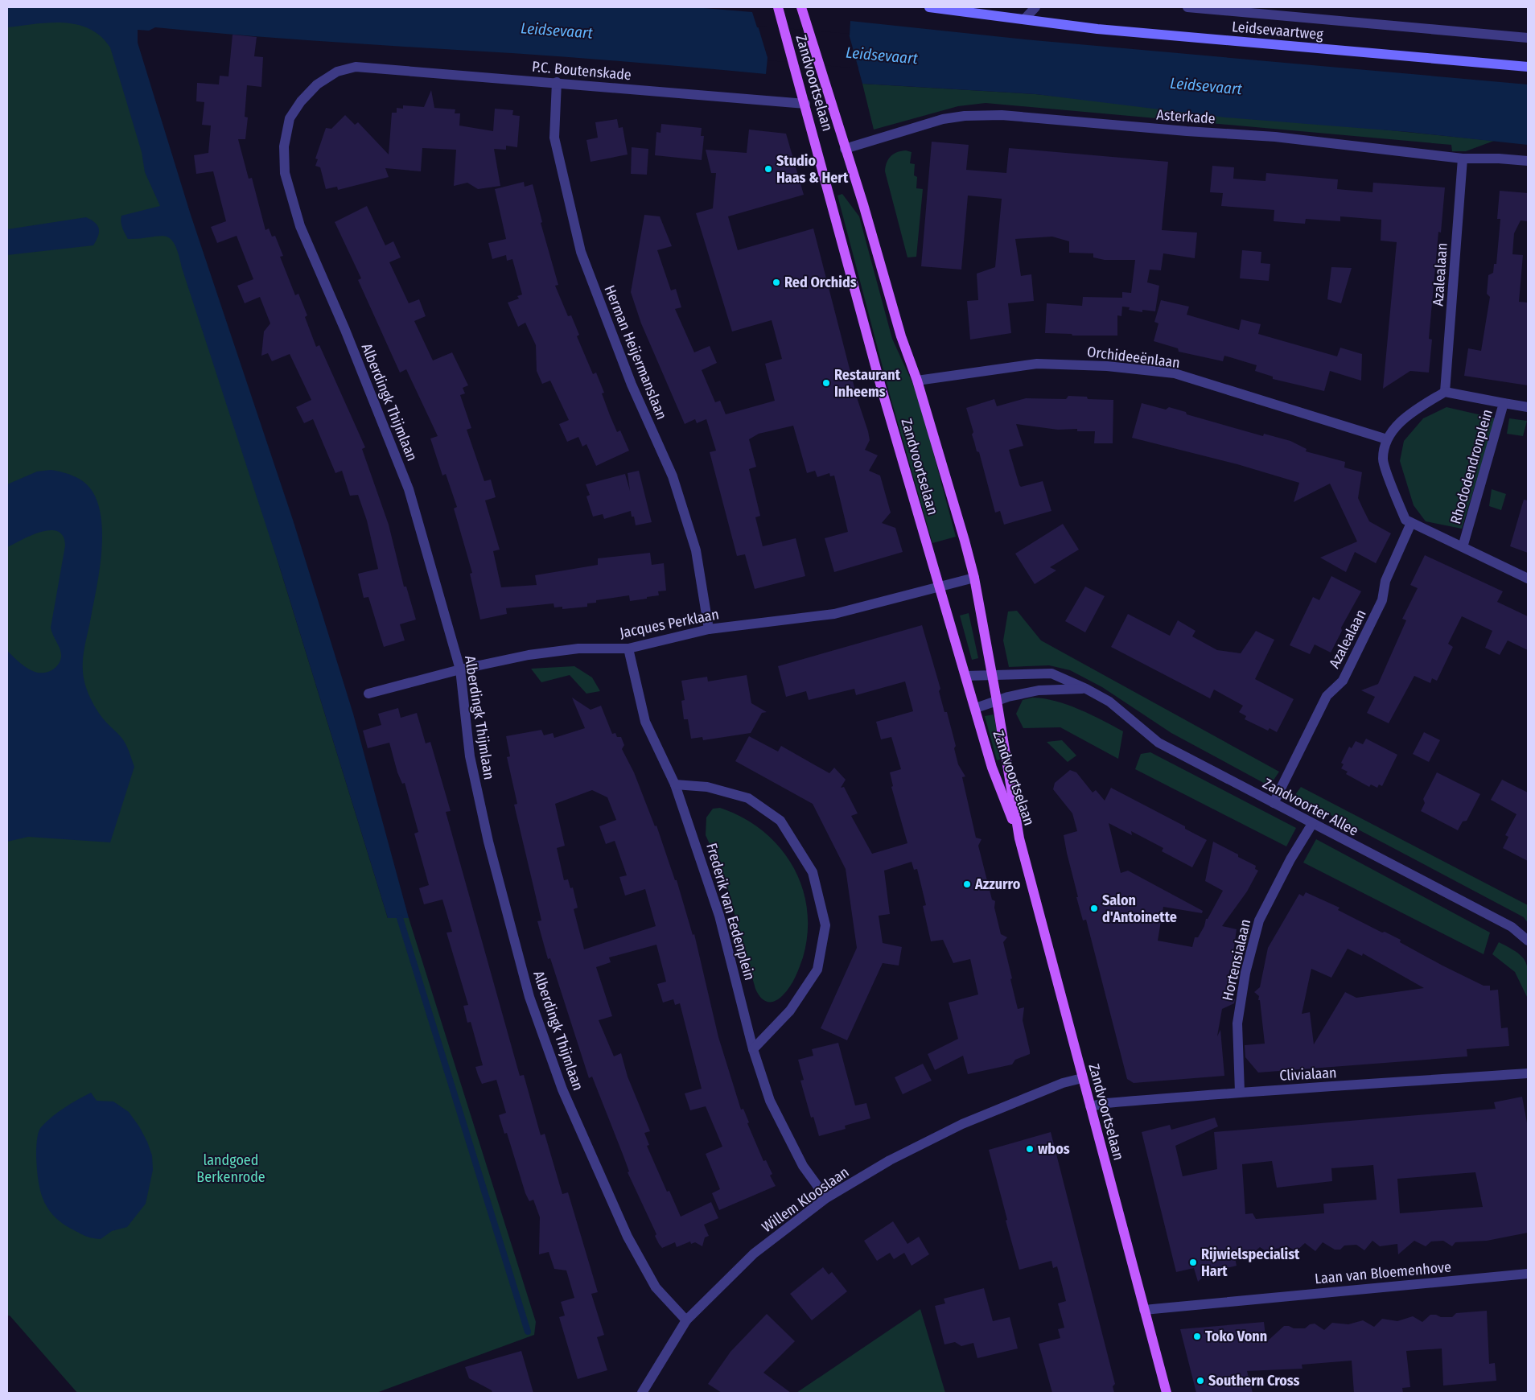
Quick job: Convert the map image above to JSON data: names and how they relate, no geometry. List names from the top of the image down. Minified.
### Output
{"streets":{"main road":["Leidsevaartweg","Zandvoortselaan"],"street":["P.C. Boutenskade","Asterkade","Azalealaan","Herman Heijermanslaan","Orchideeënlaan","Alberdingk Thijmlaan","Rhododendronplein","Jacques Perklaan","Zandvoorter Allee","Frederik van Eedenplein","Hortensialaan","Clivialaan","Willem Klooslaan","Laan van Bloemenhove"]},"crossings":[["P.C. Boutenskade","Zandvoortselaan"],["P.C. Boutenskade","Herman Heijermanslaan"],["P.C. Boutenskade","Alberdingk Thijmlaan"],["Zandvoortselaan","Asterkade"],["Zandvoortselaan","Orchideeënlaan"],["Zandvoortselaan","Jacques Perklaan"],["Zandvoortselaan","Zandvoorter Allee"],["Zandvoortselaan","Clivialaan"],["Zandvoortselaan","Willem Klooslaan"],["Zandvoortselaan","Laan van Bloemenhove"],["Asterkade","Azalealaan"],["Azalealaan","Rhododendronplein"],["Azalealaan","Zandvoorter Allee"],["Herman Heijermanslaan","Jacques Perklaan"],["Alberdingk Thijmlaan","Jacques Perklaan"],["Alberdingk Thijmlaan","Willem Klooslaan"],["Jacques Perklaan","Frederik van Eedenplein"],["Zandvoorter Allee","Hortensialaan"],["Frederik van Eedenplein","Willem Klooslaan"],["Hortensialaan","Clivialaan"]],"water":["Leidsevaart"],"parks":["landgoed Berkenrode"],"places":["Studio Haas & Hert","Red Orchids","Restaurant Inheems","Azzurro","Salon d'Antoinette","wbos","Rijwielspecialist Hart","Toko Vonn","Southern Cross"]}
